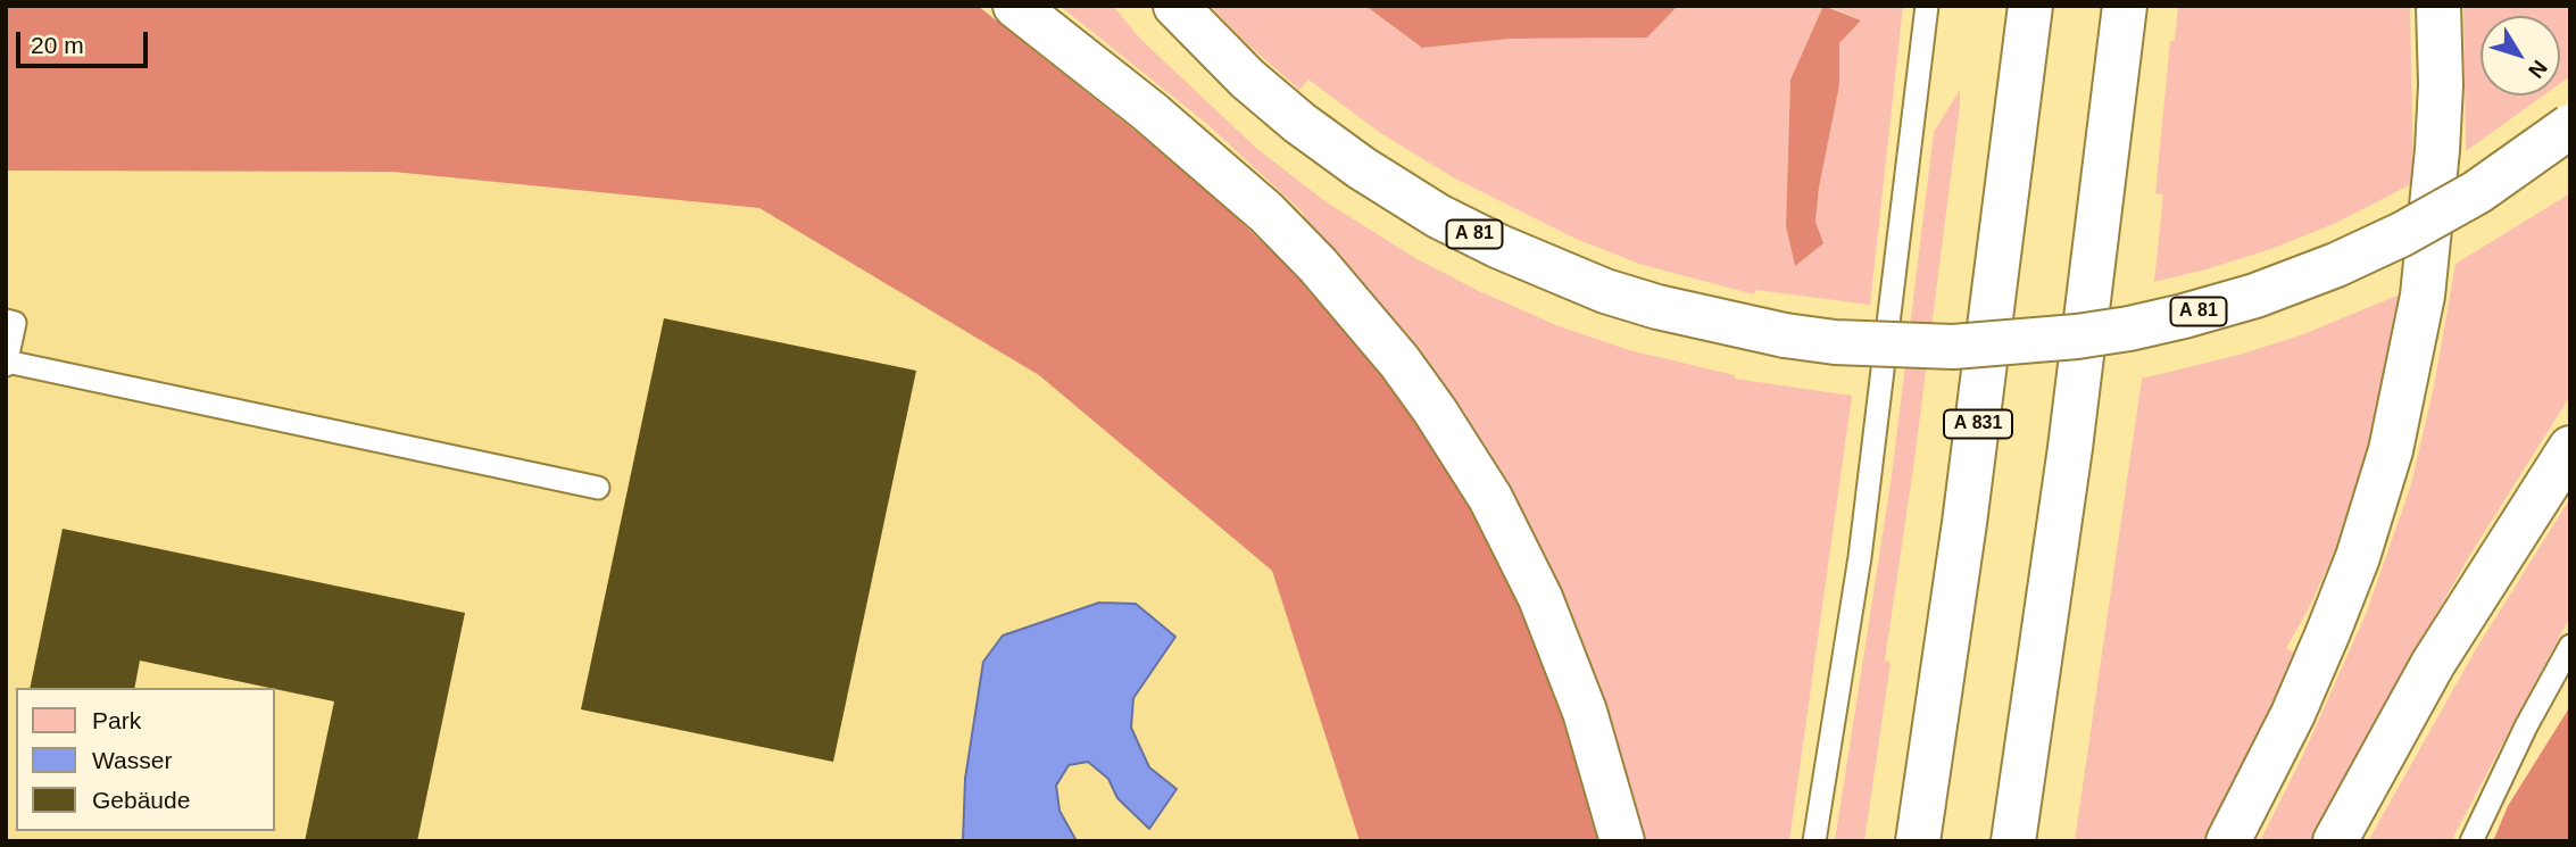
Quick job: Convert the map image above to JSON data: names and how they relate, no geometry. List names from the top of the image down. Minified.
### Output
{"streets":{"highway":["A 81","A 831"]},"legend":["Park","Wasser","Gebäude"],"scale_bar":"20 m","north":"bottom right"}
